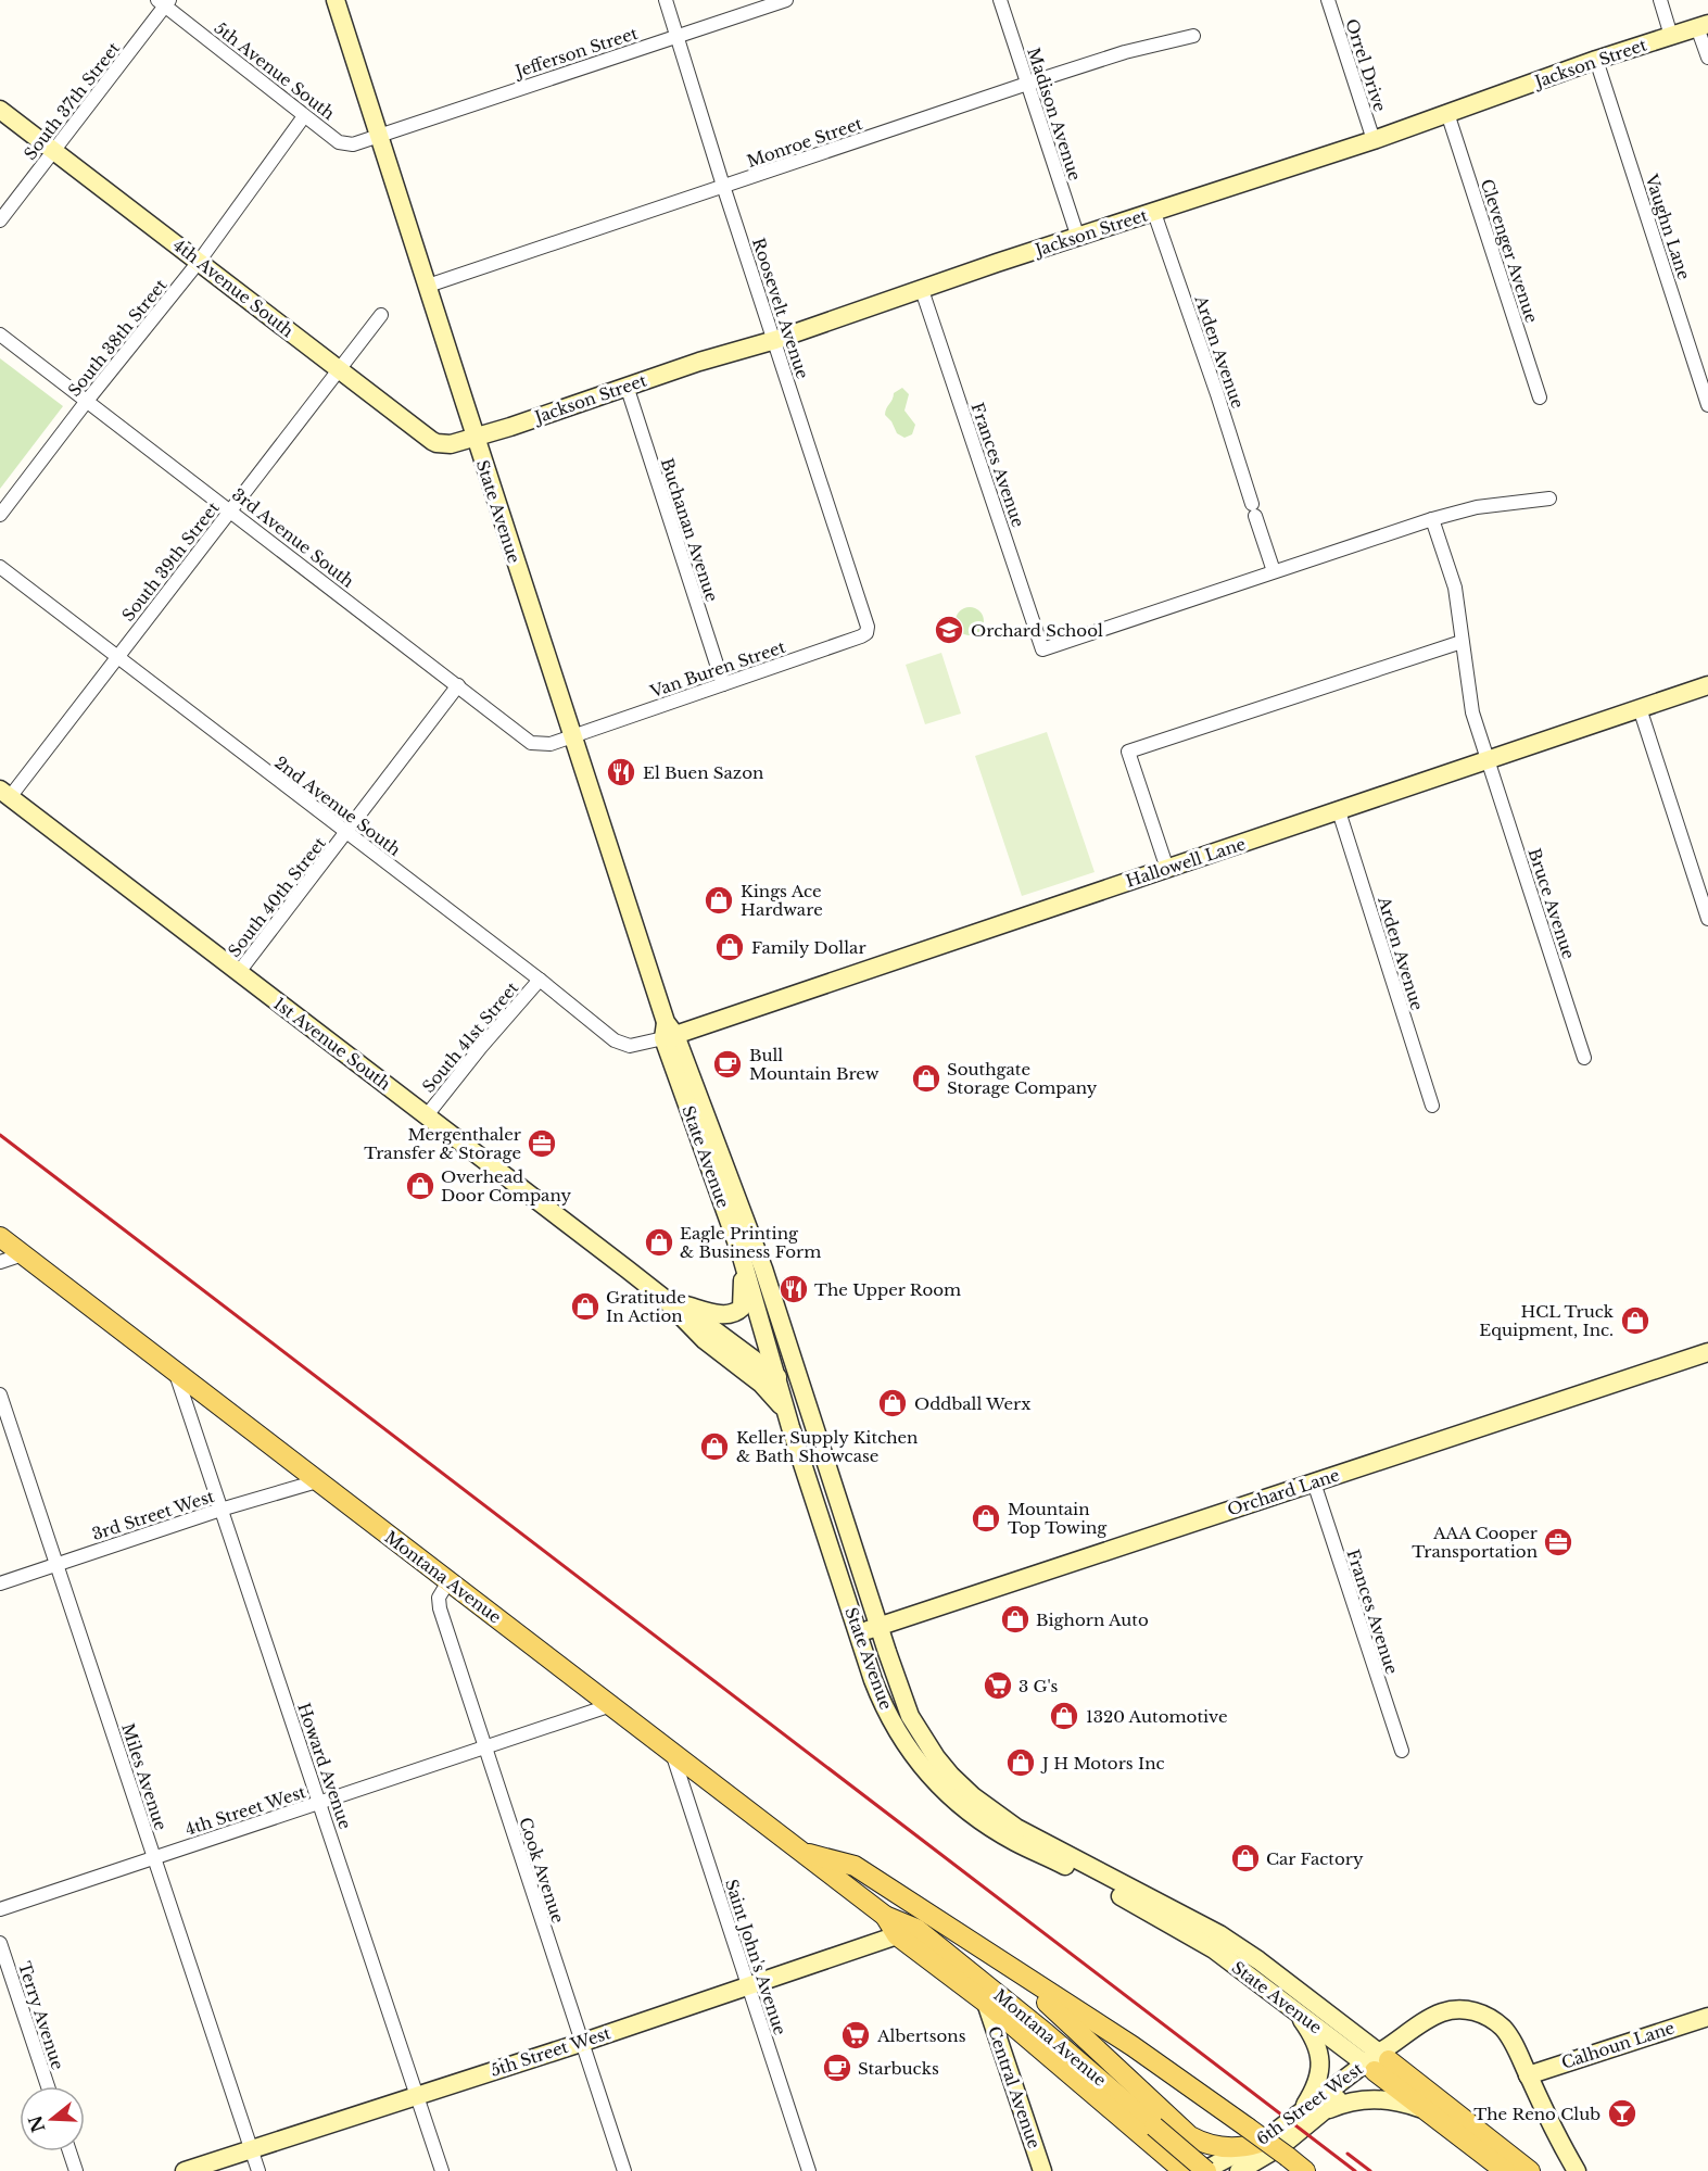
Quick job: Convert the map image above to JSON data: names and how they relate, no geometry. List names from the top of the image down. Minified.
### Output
{"streets":{"main road":["Montana Avenue"],"street":["Jefferson Street","Jackson Street","Orrel Drive","5th Avenue South","South 37th Street","Madison Avenue","Monroe Street","Vaughn Lane","Clevenger Avenue","4th Avenue South","Roosevelt Avenue","South 38th Street","Arden Avenue","Frances Avenue","State Avenue","Buchanan Avenue","3rd Avenue South","South 39th Street","Van Buren Street","2nd Avenue South","Hallowell Lane","South 40th Street","Bruce Avenue","South 41st Street","1st Avenue South","Orchard Lane","3rd Street West","Howard Avenue","Miles Avenue","4th Street West","Cook Avenue","Saint John's Avenue","Terry Avenue","Calhoun Lane","5th Street West","Central Avenue","6th Street West"]},"crossings":[["Jefferson Street","5th Avenue South"],["Jefferson Street","Roosevelt Avenue"],["Jefferson Street","State Avenue"],["Jackson Street","Orrel Drive"],["Jackson Street","Madison Avenue"],["Jackson Street","Vaughn Lane"],["Jackson Street","Clevenger Avenue"],["Jackson Street","4th Avenue South"],["Jackson Street","Roosevelt Avenue"],["Jackson Street","Arden Avenue"],["Jackson Street","Frances Avenue"],["Jackson Street","State Avenue"],["Jackson Street","Buchanan Avenue"],["5th Avenue South","South 37th Street"],["5th Avenue South","South 38th Street"],["5th Avenue South","State Avenue"],["South 37th Street","4th Avenue South"],["Madison Avenue","Monroe Street"],["Monroe Street","Roosevelt Avenue"],["Monroe Street","State Avenue"],["4th Avenue South","South 38th Street"],["4th Avenue South","State Avenue"],["4th Avenue South","South 39th Street"],["Roosevelt Avenue","Van Buren Street"],["South 38th Street","3rd Avenue South"],["Arden Avenue","Frances Avenue"],["Arden Avenue","Hallowell Lane"],["Frances Avenue","Orchard Lane"],["State Avenue","3rd Avenue South"],["State Avenue","Van Buren Street"],["State Avenue","2nd Avenue South"],["State Avenue","Hallowell Lane"],["State Avenue","1st Avenue South"],["State Avenue","Orchard Lane"],["State Avenue","6th Street West"],["Buchanan Avenue","Van Buren Street"],["3rd Avenue South","South 39th Street"],["3rd Avenue South","Van Buren Street"],["3rd Avenue South","South 40th Street"],["South 39th Street","2nd Avenue South"],["South 39th Street","1st Avenue South"],["2nd Avenue South","Hallowell Lane"],["2nd Avenue South","South 40th Street"],["2nd Avenue South","South 41st Street"],["Hallowell Lane","Bruce Avenue"],["South 40th Street","1st Avenue South"],["South 41st Street","1st Avenue South"],["3rd Street West","Montana Avenue"],["3rd Street West","Howard Avenue"],["3rd Street West","Miles Avenue"],["Montana Avenue","Howard Avenue"],["Montana Avenue","4th Street West"],["Montana Avenue","Cook Avenue"],["Montana Avenue","Saint John's Avenue"],["Montana Avenue","5th Street West"],["Montana Avenue","Central Avenue"],["Montana Avenue","6th Street West"],["Howard Avenue","4th Street West"],["Howard Avenue","5th Street West"],["Miles Avenue","4th Street West"],["Miles Avenue","5th Street West"],["4th Street West","Cook Avenue"],["Cook Avenue","5th Street West"],["Saint John's Avenue","5th Street West"]],"places":{"school or university":["Orchard School"],"restaurant":["El Buen Sazon","The Upper Room"],"shop":["Kings Ace Hardware","Family Dollar","Southgate Storage Company","Overhead Door Company","Eagle Printing & Business Form","Gratitude In Action","HCL Truck Equipment, Inc.","Oddball Werx","Keller Supply Kitchen & Bath Showcase","Mountain Top Towing","Bighorn Auto","1320 Automotive","J H Motors Inc","Car Factory"],"cafe":["Bull Mountain Brew","Starbucks"],"office":["Mergenthaler Transfer & Storage","AAA Cooper Transportation"],"supermarket":["3 G's","Albertsons"],"bar":["The Reno Club"]},"north":"left"}
